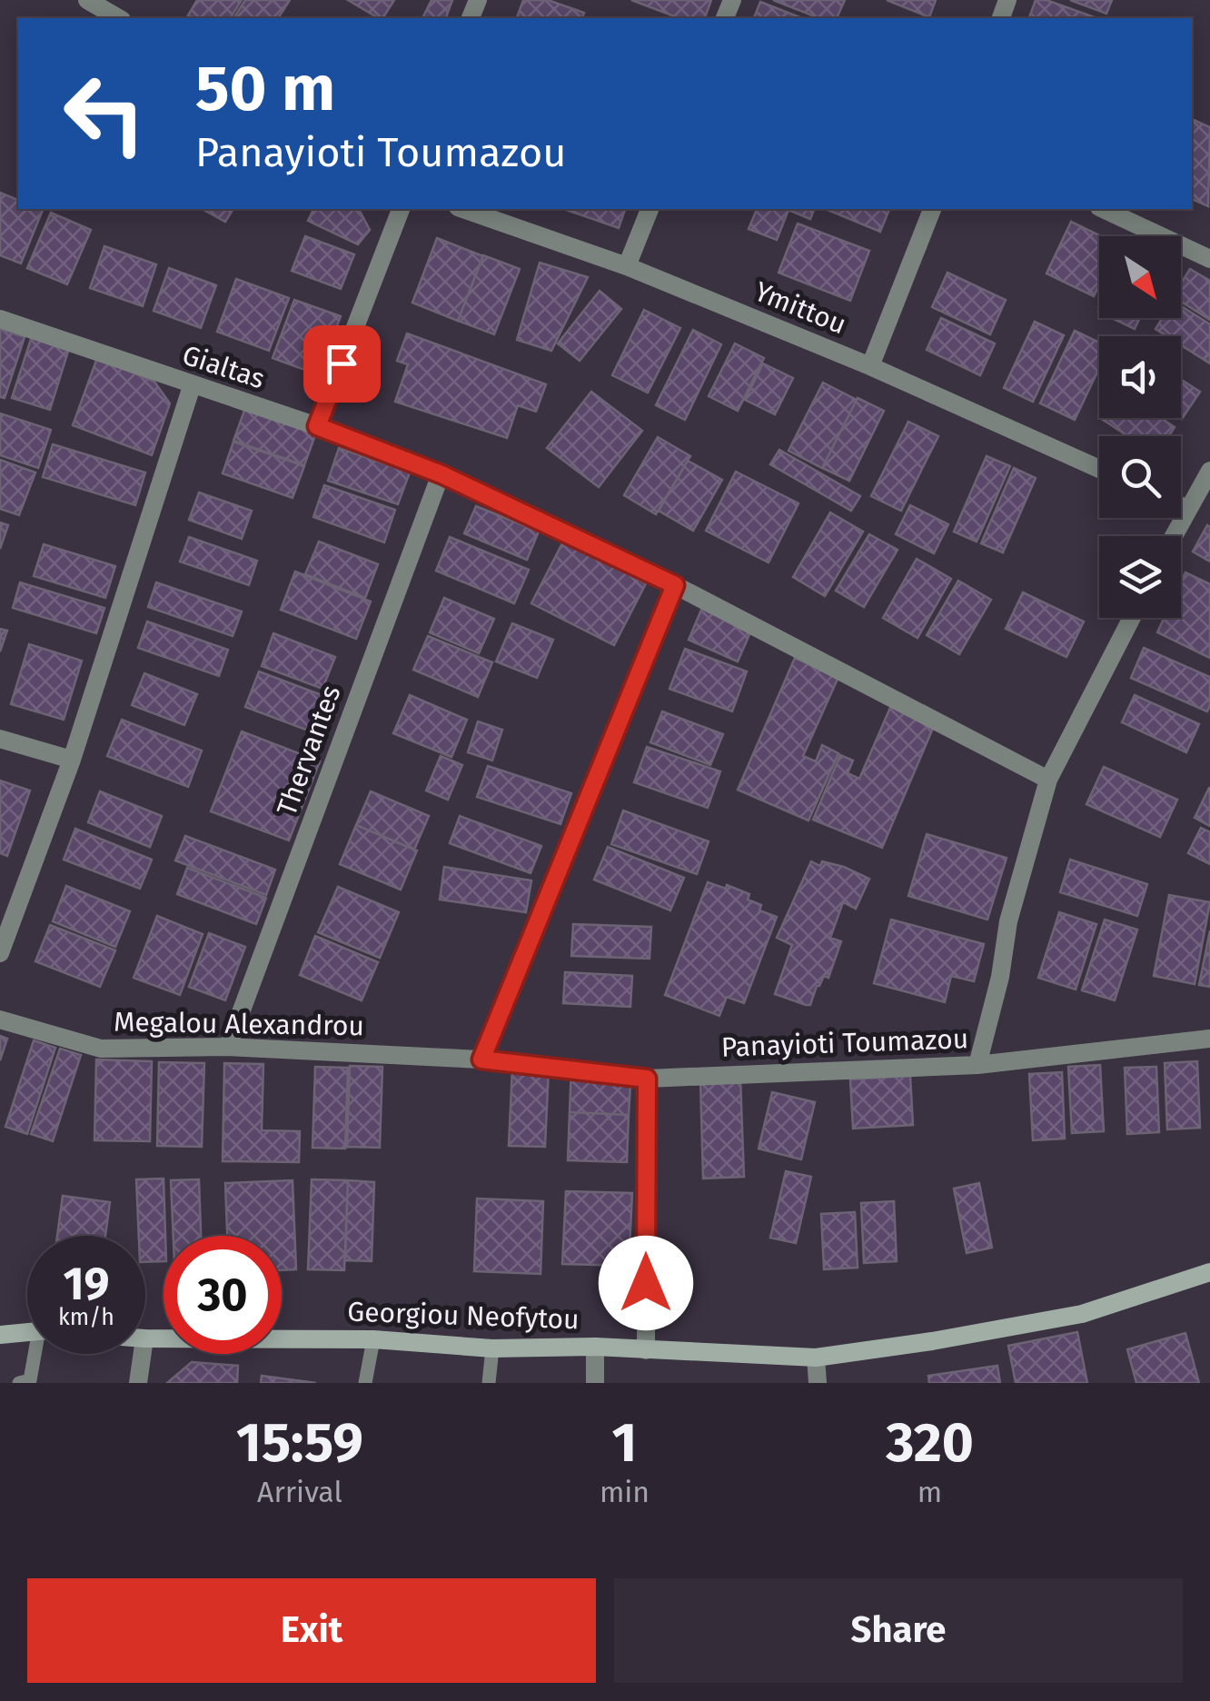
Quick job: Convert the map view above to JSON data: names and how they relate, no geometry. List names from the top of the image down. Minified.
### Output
{"streets":{"street":["Ymittou","Gialtas","Thervantes","Megalou Alexandrou","Panayioti Toumazou","Georgiou Neofytou"]},"crossings":[["Gialtas","Thervantes"],["Thervantes","Megalou Alexandrou"],["Megalou Alexandrou","Panayioti Toumazou"]],"north":"bottom right","page":{"turn":["50 m","Panayioti Toumazou"],"speed":"19 km/h","limit":"30","eta":["15:59","Arrival","1","min","320","m"],"buttons":["Exit","Share"]}}
